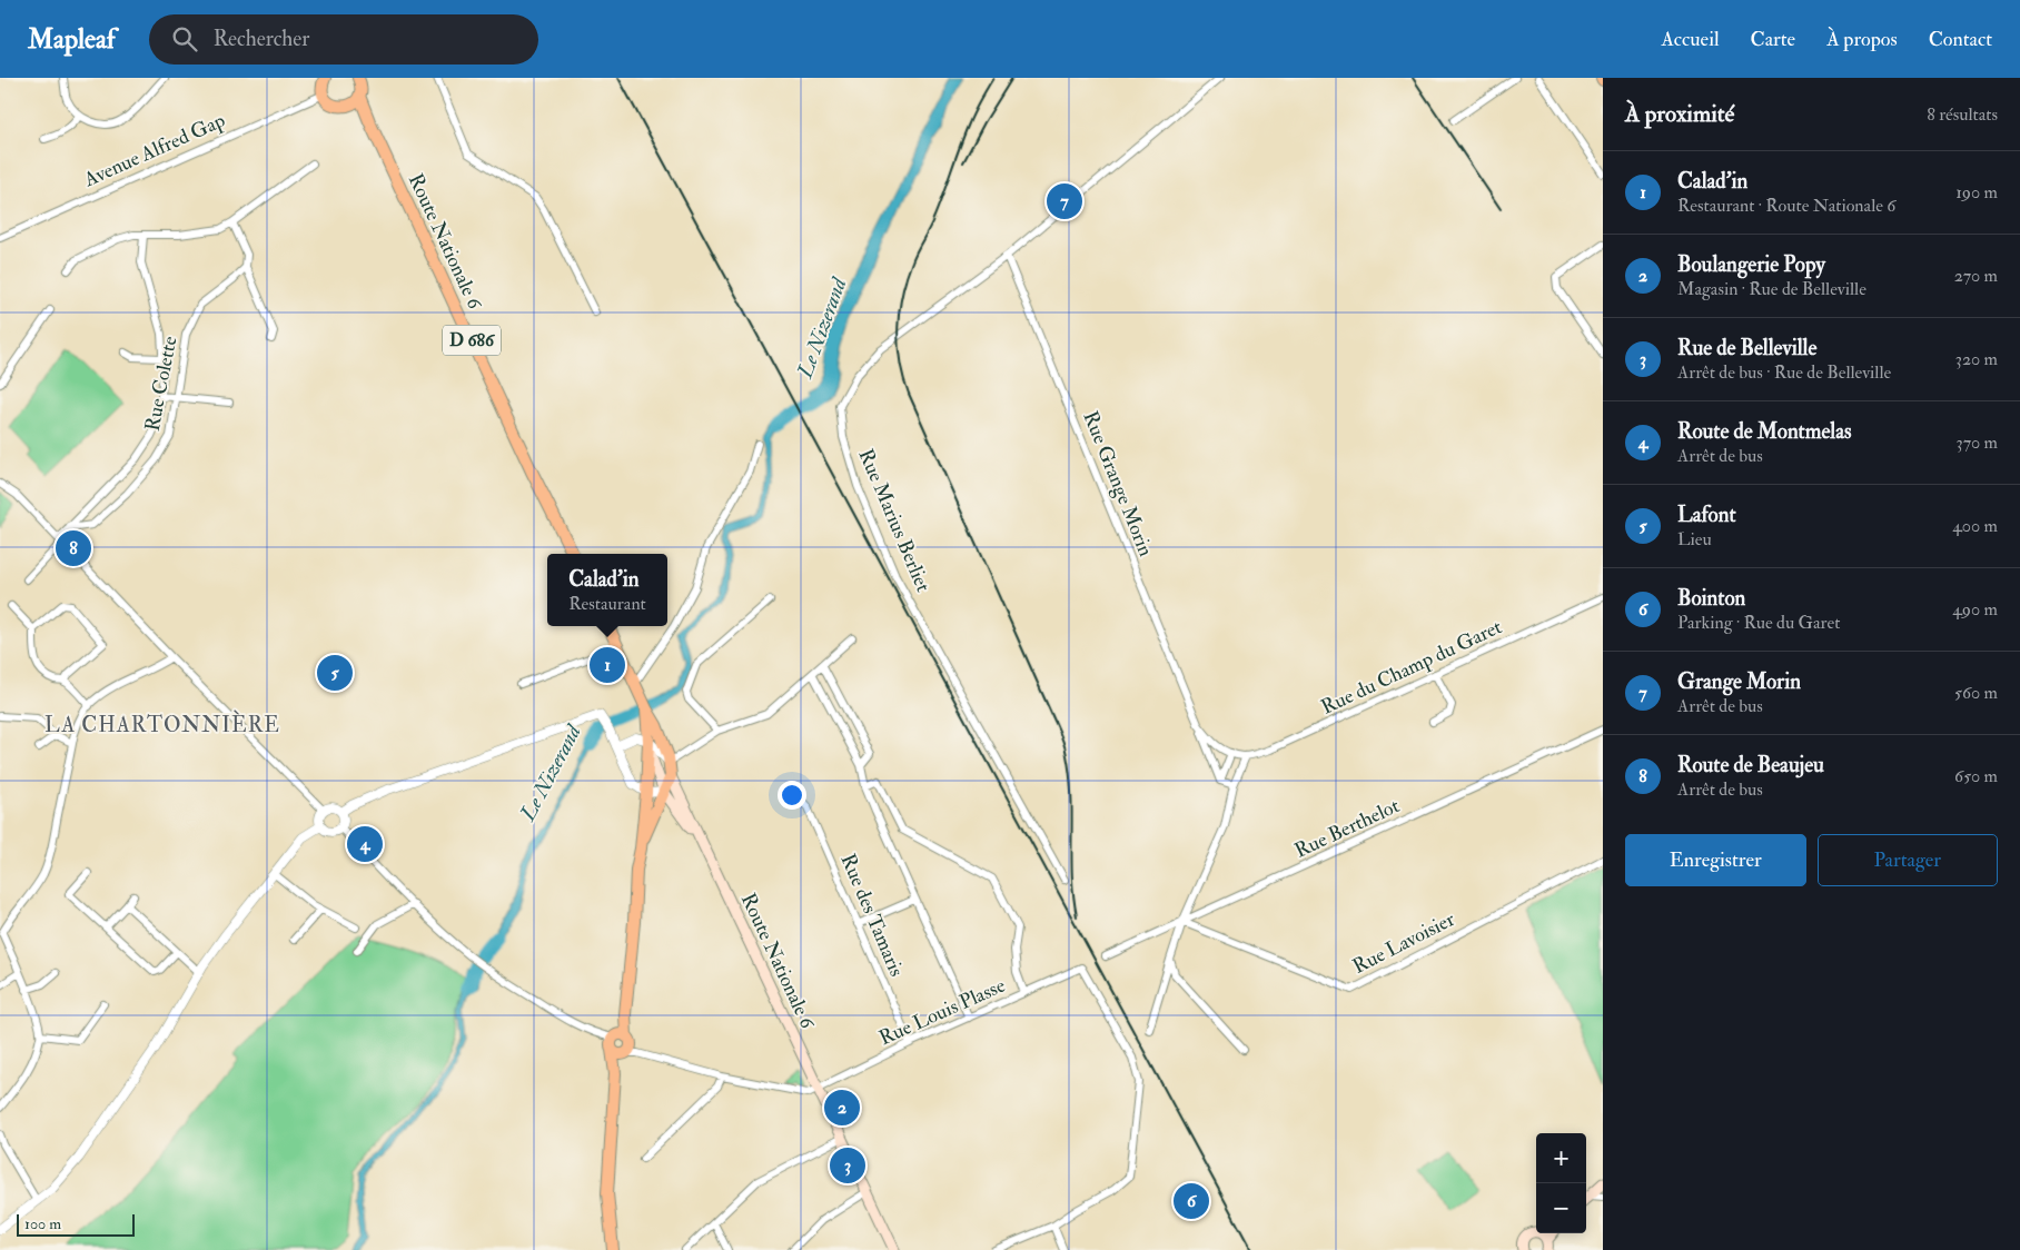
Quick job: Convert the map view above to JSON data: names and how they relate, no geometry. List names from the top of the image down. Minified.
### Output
{"streets":{"main road":["Route Nationale 6","D 686"],"street":["Avenue Alfred Gap","Rue Colette","Rue Grange Morin","Rue Marius Berliet","Rue du Champ du Garet","Rue Berthelot","Rue des Tamaris","Rue Lavoisier","Rue Louis Plasse"]},"crossings":[["Route Nationale 6","Rue Louis Plasse"],["Rue Grange Morin","Rue Marius Berliet"],["Rue Grange Morin","Rue du Champ du Garet"],["Rue Berthelot","Rue Lavoisier"],["Rue des Tamaris","Rue Louis Plasse"]],"districts":["LA CHARTONNIÈRE"],"water":["Le Nizerand"],"scale_bar":"100 m","page":{"header":"Mapleaf","search":"Rechercher","nav":["Accueil","Carte","À propos","Contact"],"heading":["À proximité","8 résultats"],"list":[{"mark":"1","name":"Calad'in","note":"Restaurant · Route Nationale 6","value":"190 m"},{"mark":"2","name":"Boulangerie Popy","note":"Magasin · Rue de Belleville","value":"270 m"},{"mark":"3","name":"Rue de Belleville","note":"Arrêt de bus · Rue de Belleville","value":"320 m"},{"mark":"4","name":"Route de Montmelas","note":"Arrêt de bus","value":"370 m"},{"mark":"5","name":"Lafont","note":"Lieu","value":"400 m"},{"mark":"6","name":"Bointon","note":"Parking · Rue du Garet","value":"490 m"},{"mark":"7","name":"Grange Morin","note":"Arrêt de bus","value":"560 m"},{"mark":"8","name":"Route de Beaujeu","note":"Arrêt de bus","value":"650 m"}],"pins":["7","8","1","5","4","2","3","6"],"popup":["Calad'in","Restaurant"],"buttons":["Enregistrer","Partager"],"map_buttons":["+","−"],"scale":"100 m"}}
